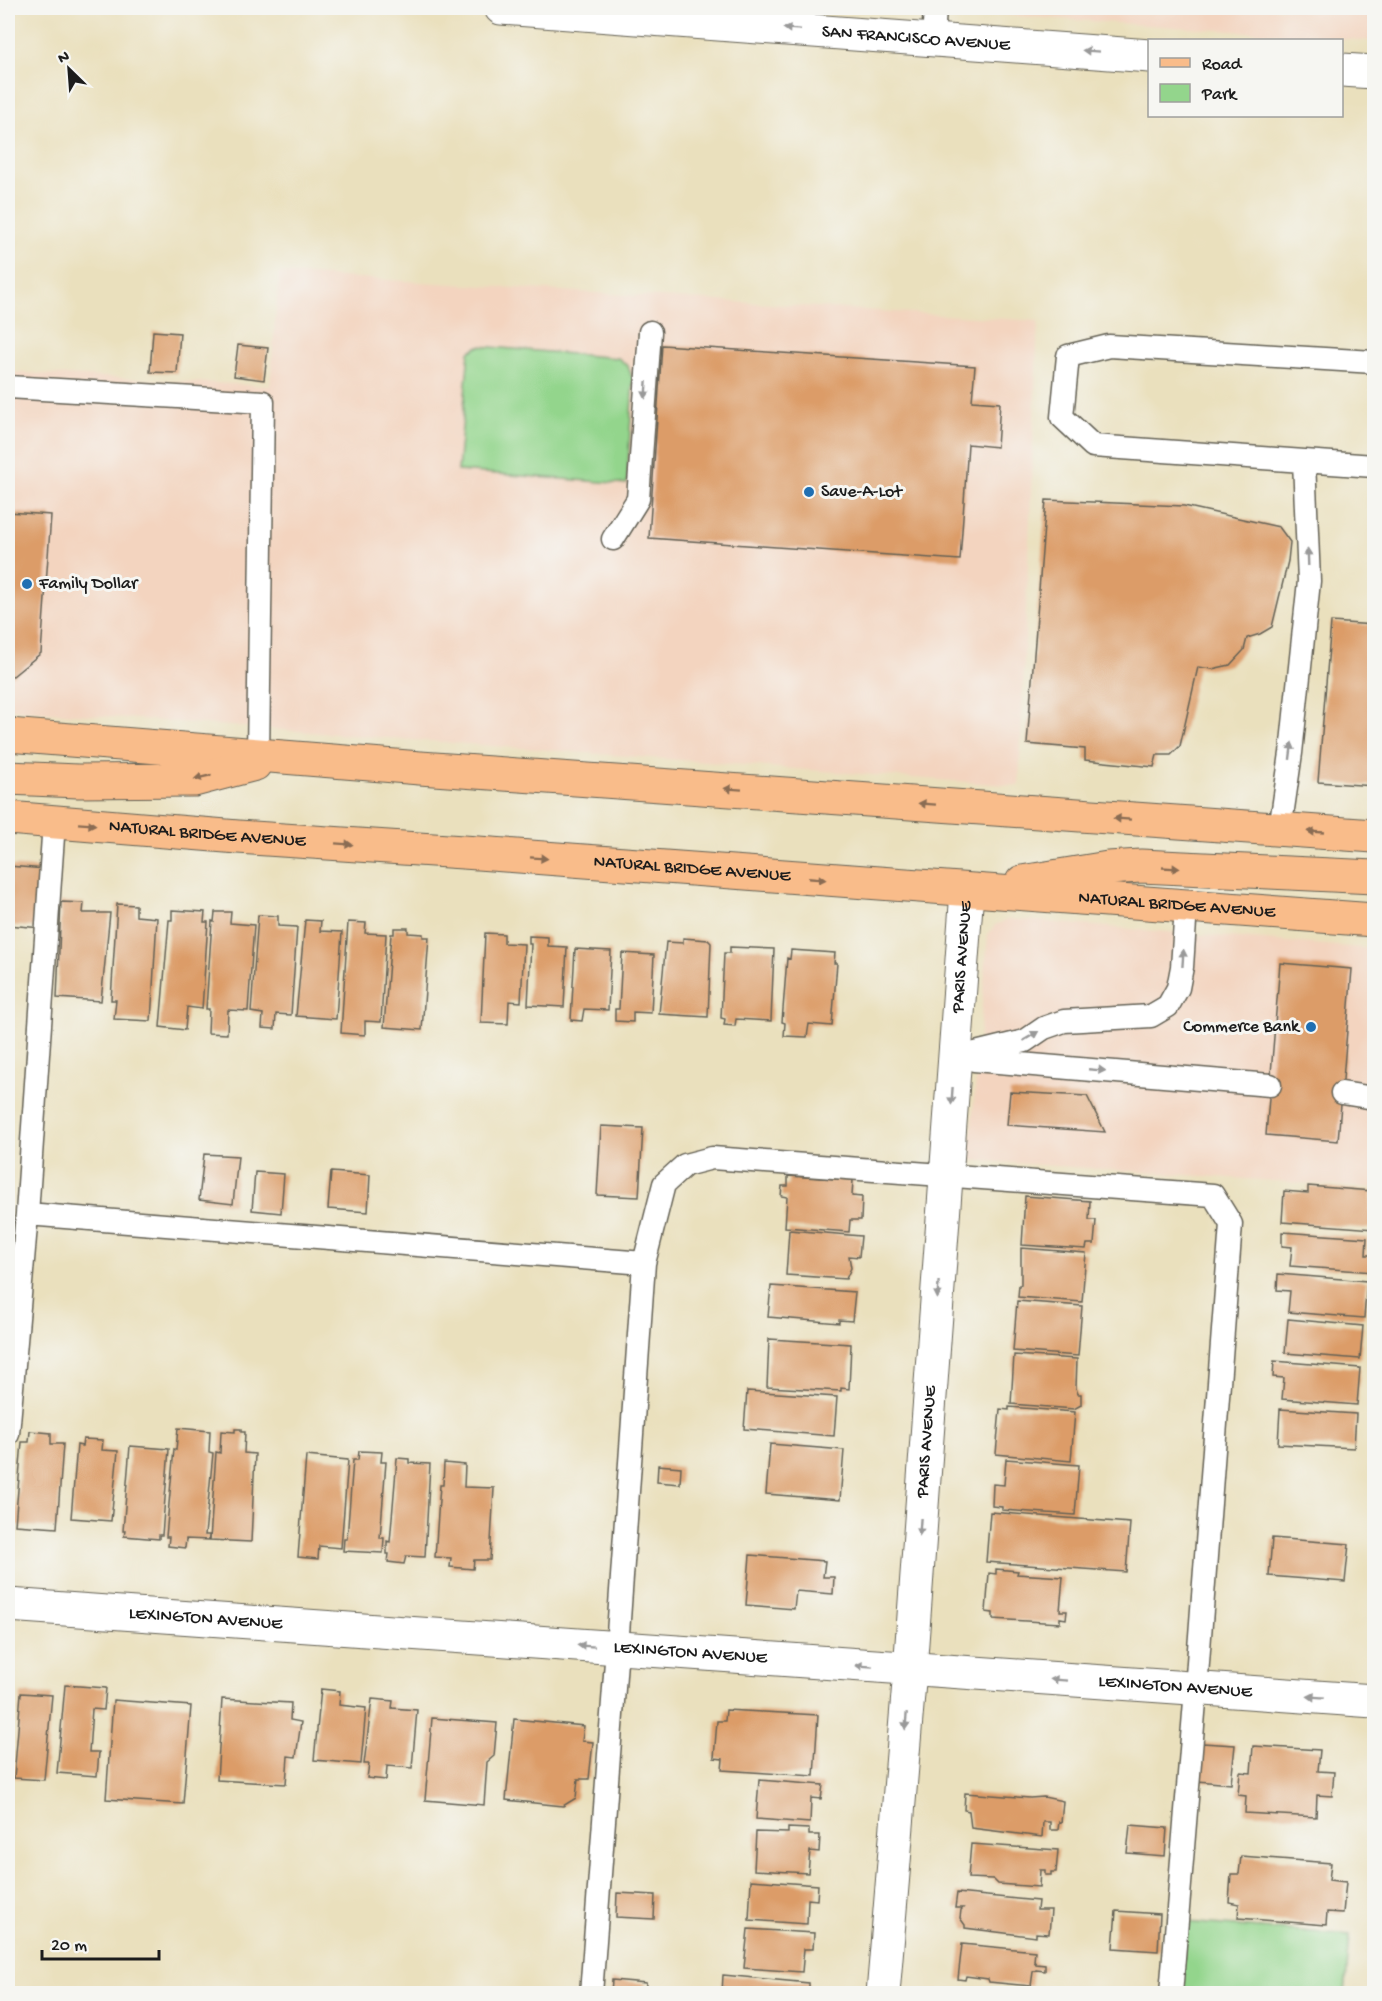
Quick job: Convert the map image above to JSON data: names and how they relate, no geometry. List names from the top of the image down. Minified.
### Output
{"streets":{"main road":["NATURAL BRIDGE AVENUE"],"street":["SAN FRANCISCO AVENUE","PARIS AVENUE","LEXINGTON AVENUE"]},"crossings":[["NATURAL BRIDGE AVENUE","PARIS AVENUE"],["PARIS AVENUE","LEXINGTON AVENUE"]],"one_way":["SAN FRANCISCO AVENUE","PARIS AVENUE","LEXINGTON AVENUE"],"places":["Save-A-Lot","Family Dollar","Commerce Bank"],"legend":["Road","Park"],"scale_bar":"20 m","north":"top left"}
